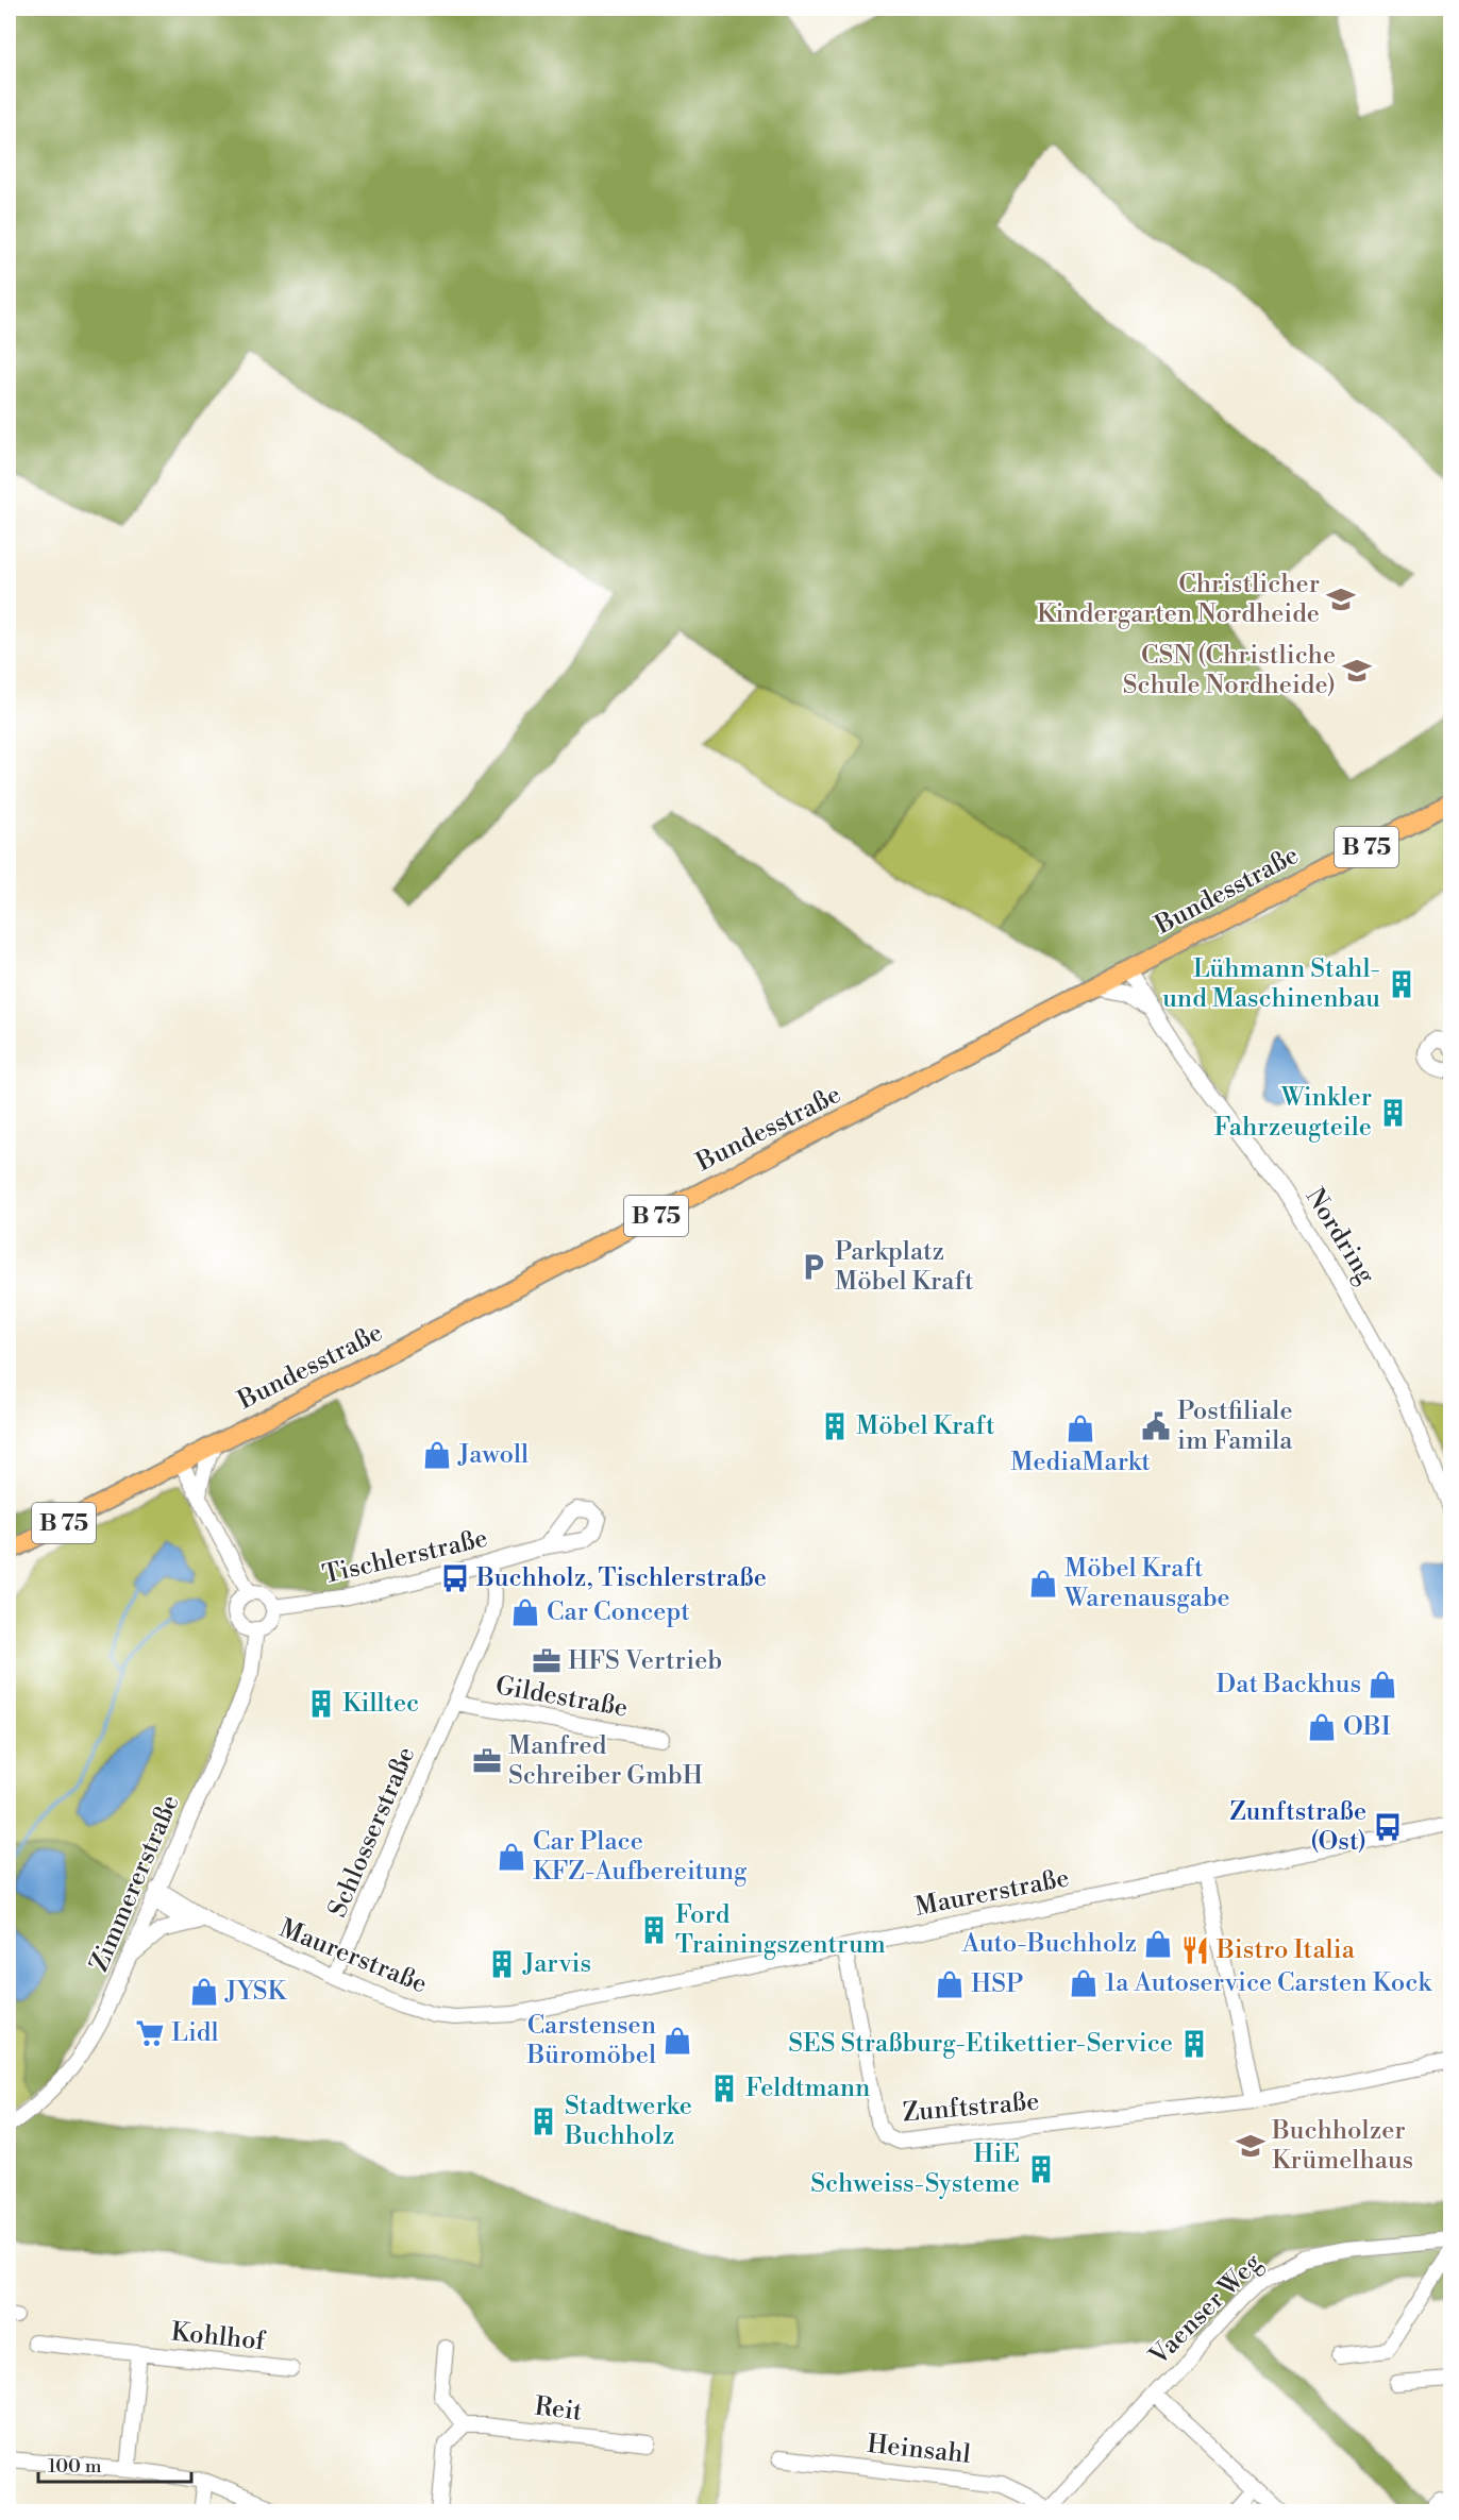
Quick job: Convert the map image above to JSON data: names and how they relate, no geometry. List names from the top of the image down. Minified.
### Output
{"streets":{"main road":["B 75","Bundesstraße"],"street":["Nordring","Tischlerstraße","Gildestraße","Schlosserstraße","Zimmererstraße","Maurerstraße","Zunftstraße","Vaenser Weg","Kohlhof","Reit","Heinsahl"]},"crossings":[["Bundesstraße","Nordring"],["Tischlerstraße","Schlosserstraße"],["Tischlerstraße","Zimmererstraße"],["Gildestraße","Schlosserstraße"],["Schlosserstraße","Maurerstraße"],["Zimmererstraße","Maurerstraße"],["Maurerstraße","Zunftstraße"],["Vaenser Weg","Heinsahl"]],"places":{"school or university":["Christlicher Kindergarten Nordheide","CSN (Christliche Schule Nordheide)","Buchholzer Krümelhaus"],"building":["Lühmann Stahl- und Maschinenbau","Winkler Fahrzeugteile","Möbel Kraft","Killtec","Ford Trainingszentrum","Jarvis","SES Straßburg-Etikettier-Service","Feldtmann","Stadtwerke Buchholz","HiE Schweiss-Systeme"],"parking":["Parkplatz Möbel Kraft"],"public building":["Postfiliale im Famila"],"shop":["MediaMarkt","Jawoll","Möbel Kraft Warenausgabe","Car Concept","Dat Backhus","OBI","Car Place KFZ-Aufbereitung","Auto-Buchholz","1a Autoservice Carsten Kock","HSP","JYSK","Carstensen Büromöbel"],"bus stop":["Buchholz, Tischlerstraße","Zunftstraße (Ost)"],"office":["HFS Vertrieb","Manfred Schreiber GmbH"],"restaurant":["Bistro Italia"],"supermarket":["Lidl"]},"scale_bar":"100 m"}
